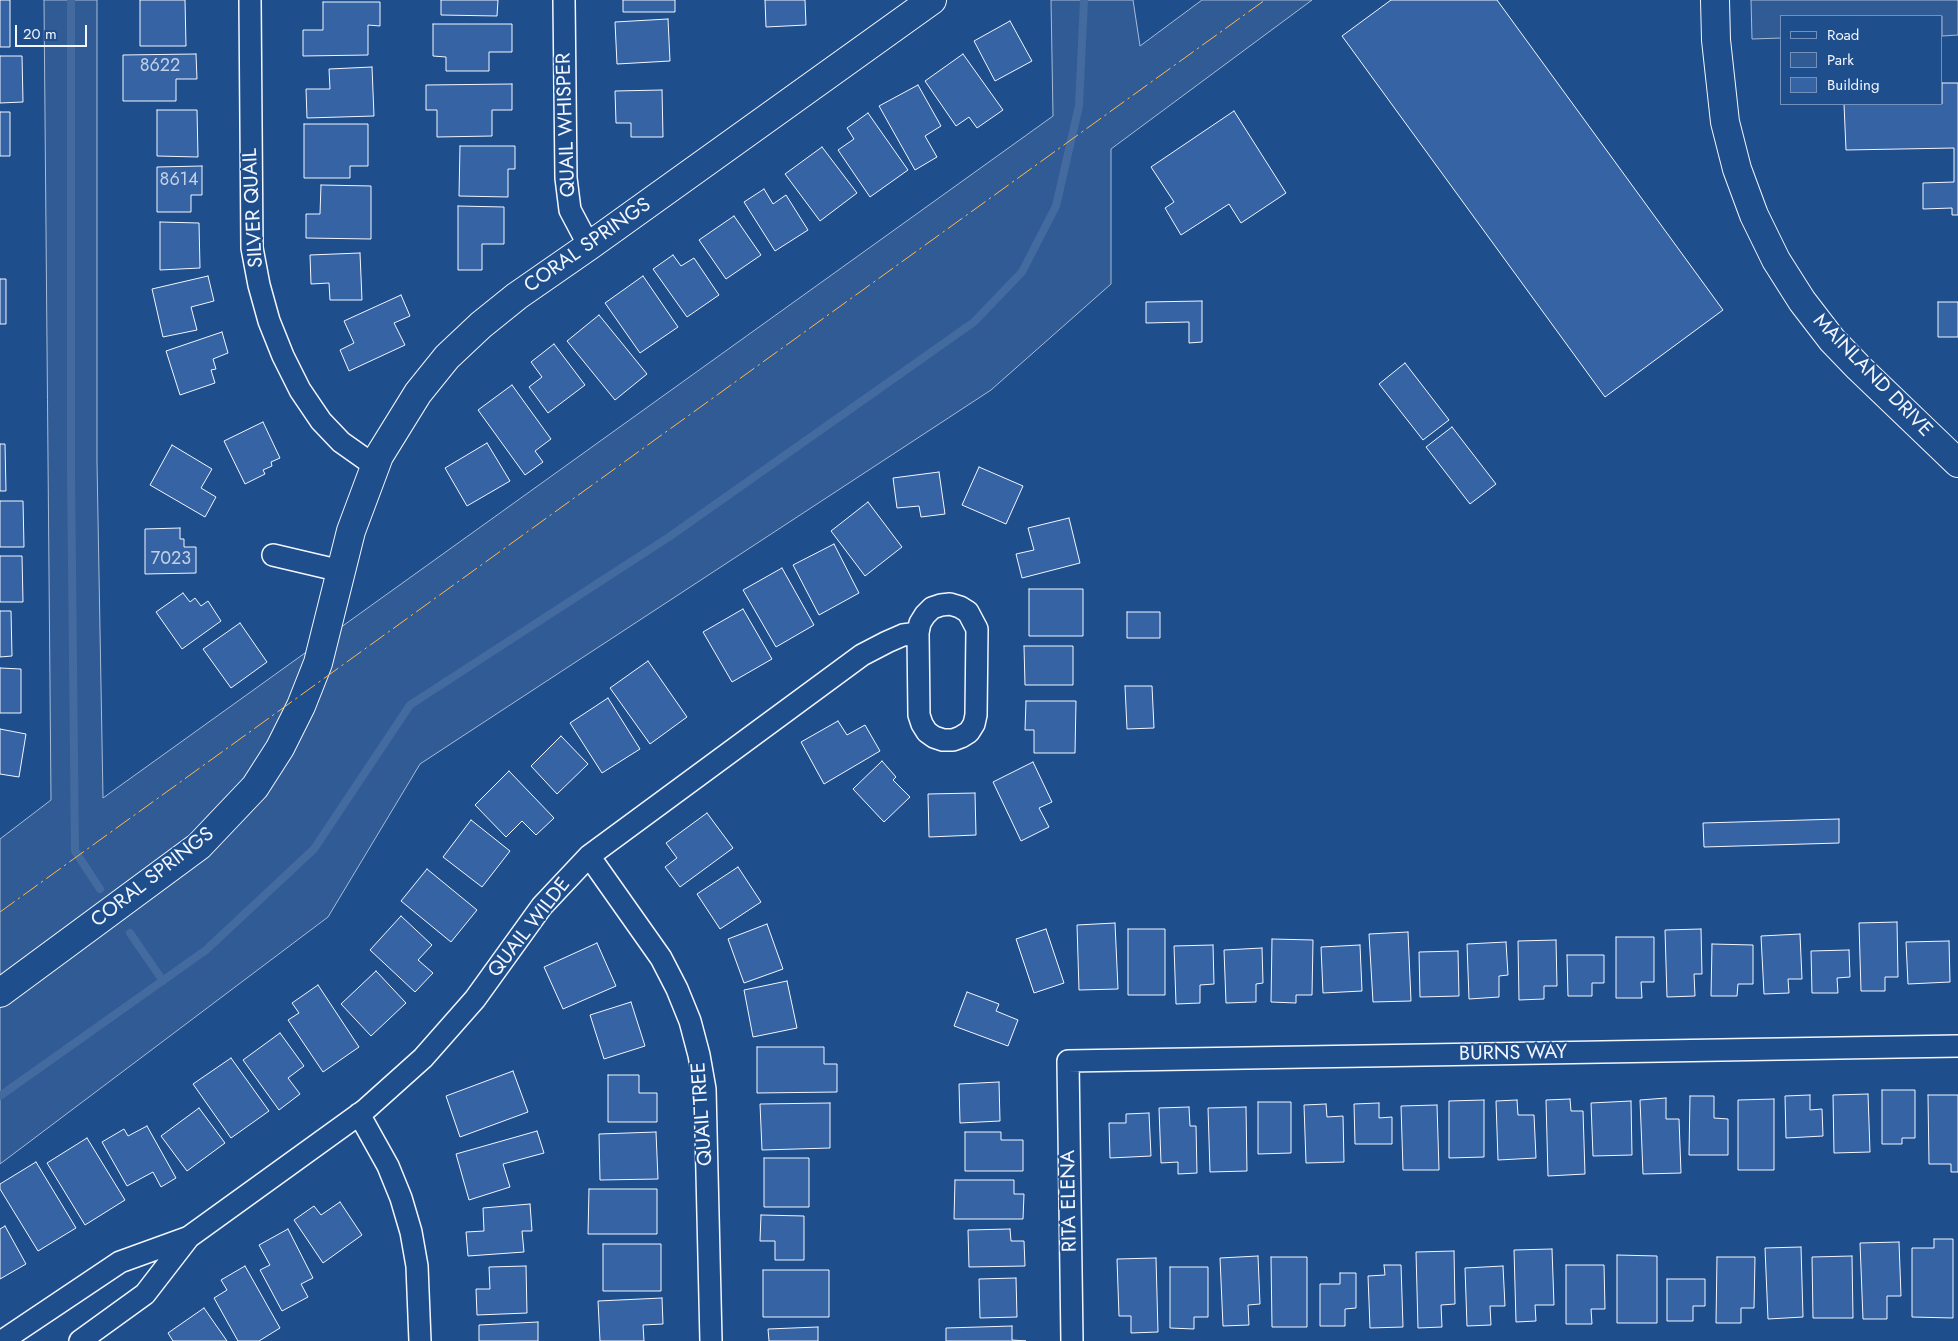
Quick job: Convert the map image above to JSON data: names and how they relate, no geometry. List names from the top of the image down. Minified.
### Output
{"streets":{"street":["QUAIL WHISPER","SILVER QUAIL","CORAL SPRINGS","MAINLAND DRIVE","QUAIL WILDE","BURNS WAY","QUAIL TREE","RITA ELENA"]},"crossings":[["QUAIL WHISPER","CORAL SPRINGS"],["SILVER QUAIL","CORAL SPRINGS"],["QUAIL WILDE","QUAIL TREE"],["BURNS WAY","RITA ELENA"]],"house_numbers":["8622","8614","7023"],"legend":["Road","Park","Building"],"scale_bar":"20 m"}
